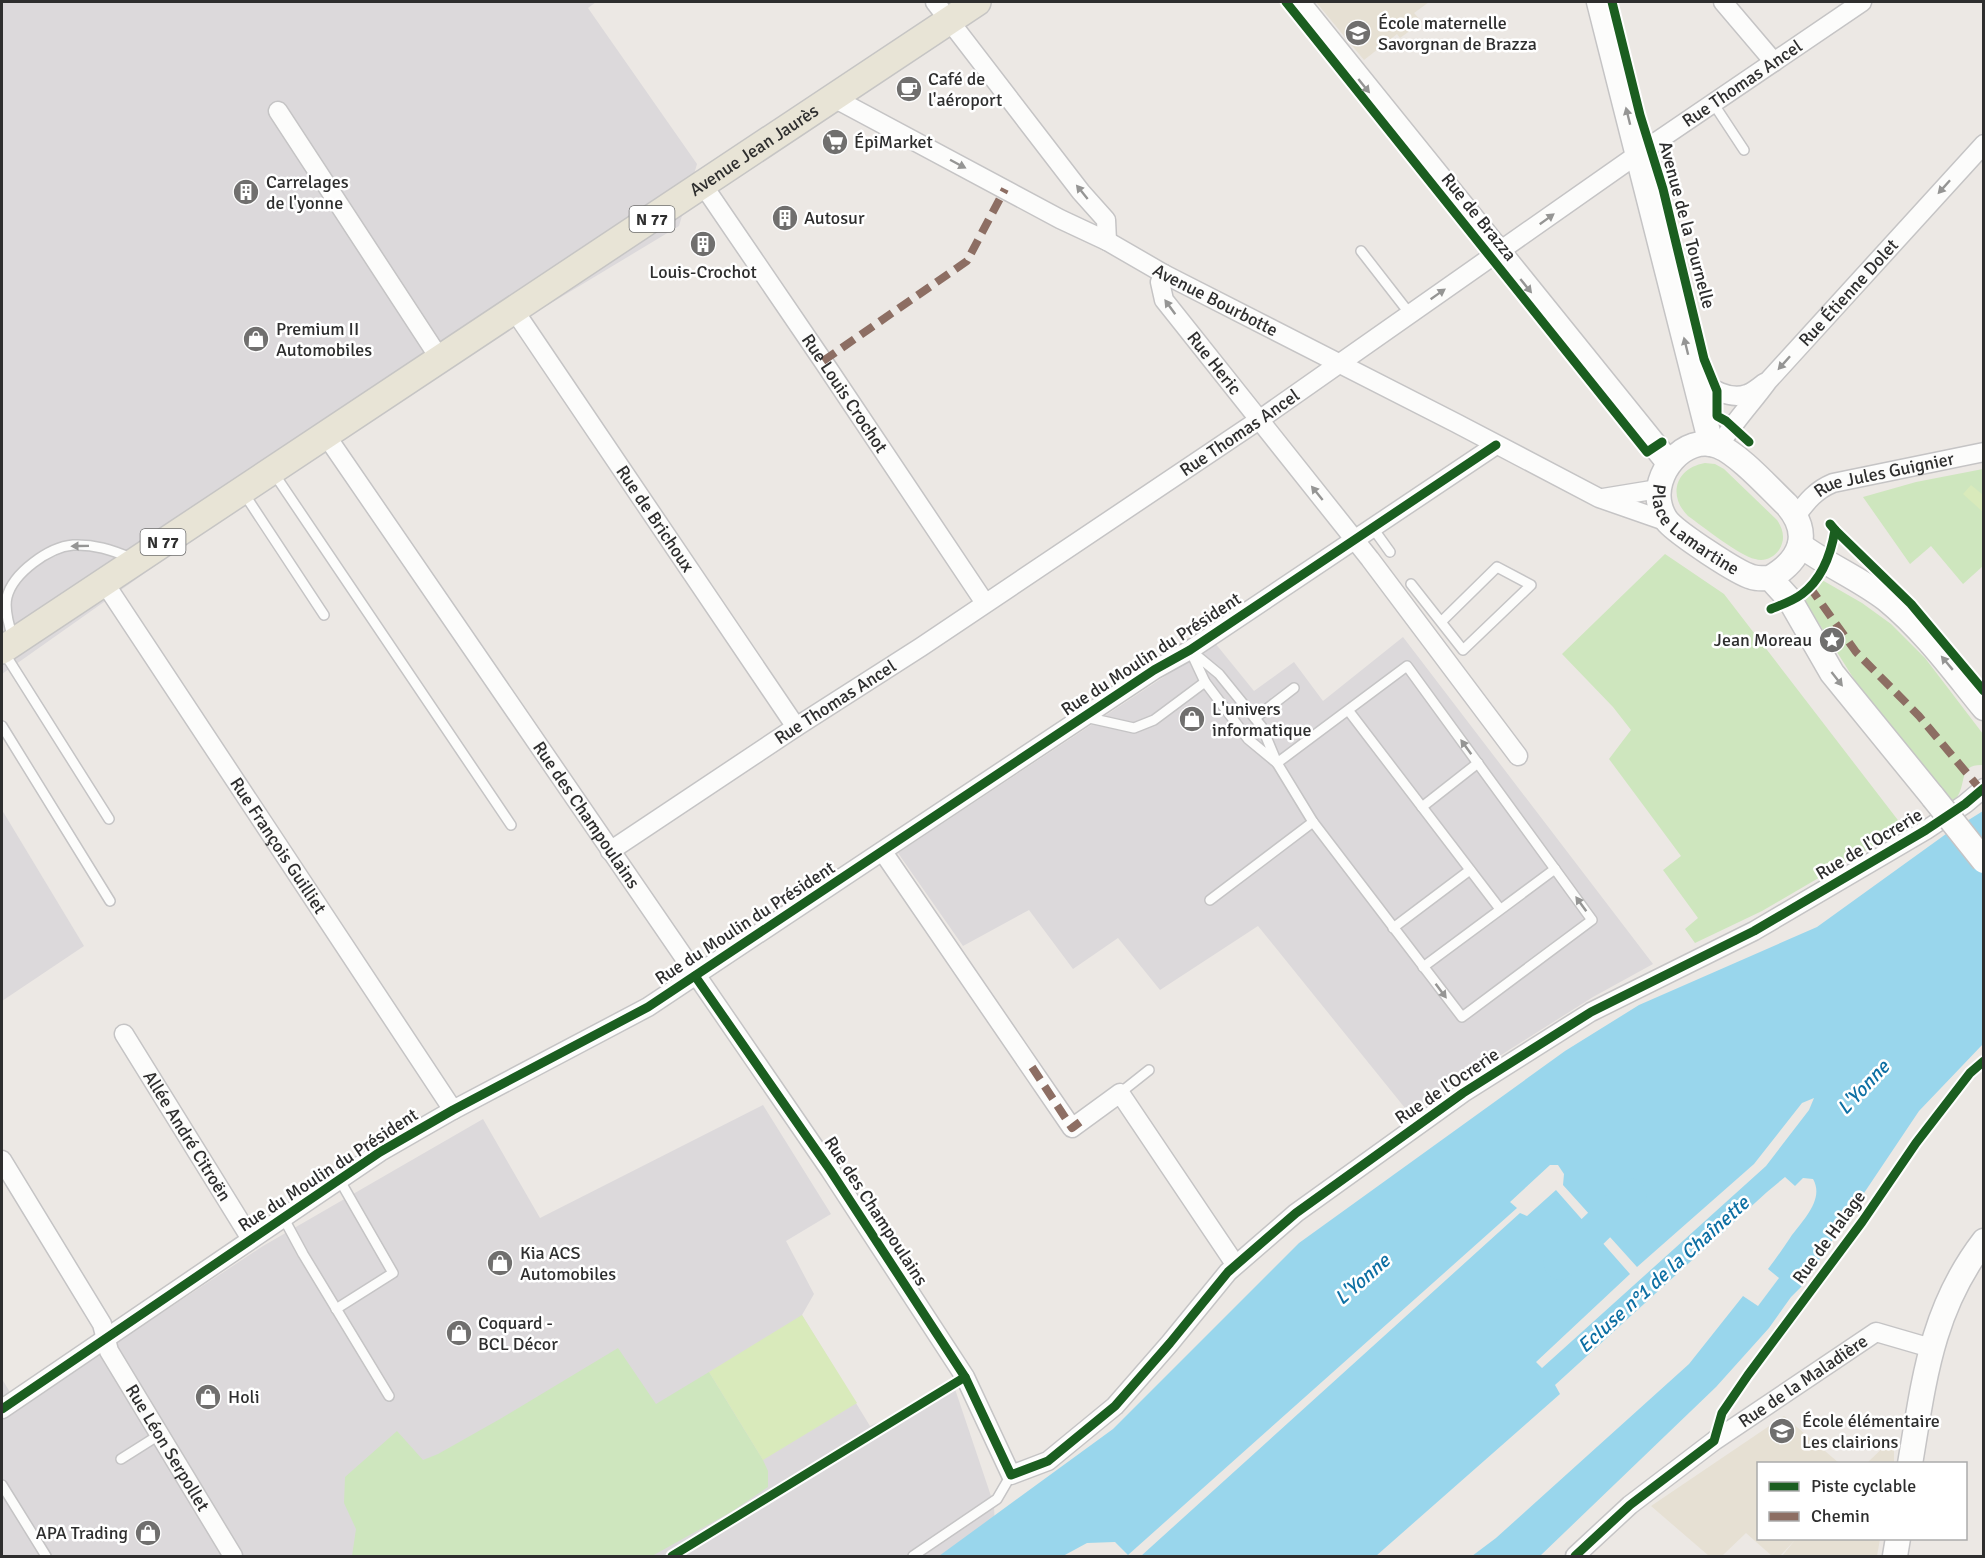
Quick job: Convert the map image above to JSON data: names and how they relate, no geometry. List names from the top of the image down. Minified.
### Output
{"streets":{"main road":["Avenue Jean Jaurès","Rue de Brazza","N 77","Avenue de la Tournelle","Place Lamartine"],"street":["Rue Thomas Ancel","Rue Étienne Dolet","Avenue Bourbotte","Rue Heric","Rue Louis Crochot","Rue Jules Guignier","Rue de Brichoux","Rue du Moulin du Président","Rue des Champoulains","Rue de l'Ocrerie","Rue François Guilliet","Allée André Citroën","Rue de la Maladière","Rue Léon Serpollet"],"lane":["Rue de Halage"]},"crossings":[["Rue Thomas Ancel","Rue de Brazza"],["Rue Thomas Ancel","Avenue de la Tournelle"],["Rue Thomas Ancel","Avenue Bourbotte"],["Rue Thomas Ancel","Rue Heric"],["Rue Thomas Ancel","Rue Louis Crochot"],["Rue Thomas Ancel","Rue de Brichoux"],["Rue Thomas Ancel","Rue des Champoulains"],["Avenue Jean Jaurès","N 77"],["Avenue Jean Jaurès","Avenue Bourbotte"],["Avenue Jean Jaurès","Rue Louis Crochot"],["Avenue Jean Jaurès","Rue de Brichoux"],["Avenue Jean Jaurès","Rue des Champoulains"],["Rue de Brazza","Avenue de la Tournelle"],["Rue de Brazza","Rue Étienne Dolet"],["Rue de Brazza","Avenue Bourbotte"],["Rue de Brazza","Rue Jules Guignier"],["Rue de Brazza","Place Lamartine"],["N 77","Rue des Champoulains"],["N 77","Rue François Guilliet"],["Avenue de la Tournelle","Rue Étienne Dolet"],["Avenue de la Tournelle","Avenue Bourbotte"],["Avenue de la Tournelle","Rue Jules Guignier"],["Avenue de la Tournelle","Place Lamartine"],["Rue Étienne Dolet","Avenue Bourbotte"],["Rue Étienne Dolet","Rue Jules Guignier"],["Rue Étienne Dolet","Place Lamartine"],["Avenue Bourbotte","Rue Heric"],["Avenue Bourbotte","Rue Jules Guignier"],["Avenue Bourbotte","Place Lamartine"],["Avenue Bourbotte","Rue du Moulin du Président"],["Rue Heric","Rue du Moulin du Président"],["Rue Jules Guignier","Place Lamartine"],["Rue du Moulin du Président","Rue des Champoulains"],["Rue du Moulin du Président","Rue François Guilliet"],["Rue du Moulin du Président","Allée André Citroën"],["Rue du Moulin du Président","Rue Léon Serpollet"],["Rue des Champoulains","Rue de l'Ocrerie"],["Rue de Halage","Rue de la Maladière"]],"one_way":["Rue de Brazza","Avenue de la Tournelle","Rue Étienne Dolet","Rue Heric"],"water":["L'Yonne","Ecluse n°1 de la Chaînette"],"places":{"school or university":["École maternelle Savorgnan de Brazza","École élémentaire Les clairions"],"cafe":["Café de l'aéroport"],"supermarket":["ÉpiMarket"],"building":["Carrelages de l'yonne","Autosur","Louis-Crochot"],"shop":["Premium II Automobiles","L'univers informatique","Kia ACS Automobiles","Coquard - BCL Décor","Holi","APA Trading"],"place":["Jean Moreau"]},"legend":["Piste cyclable","Chemin"]}
